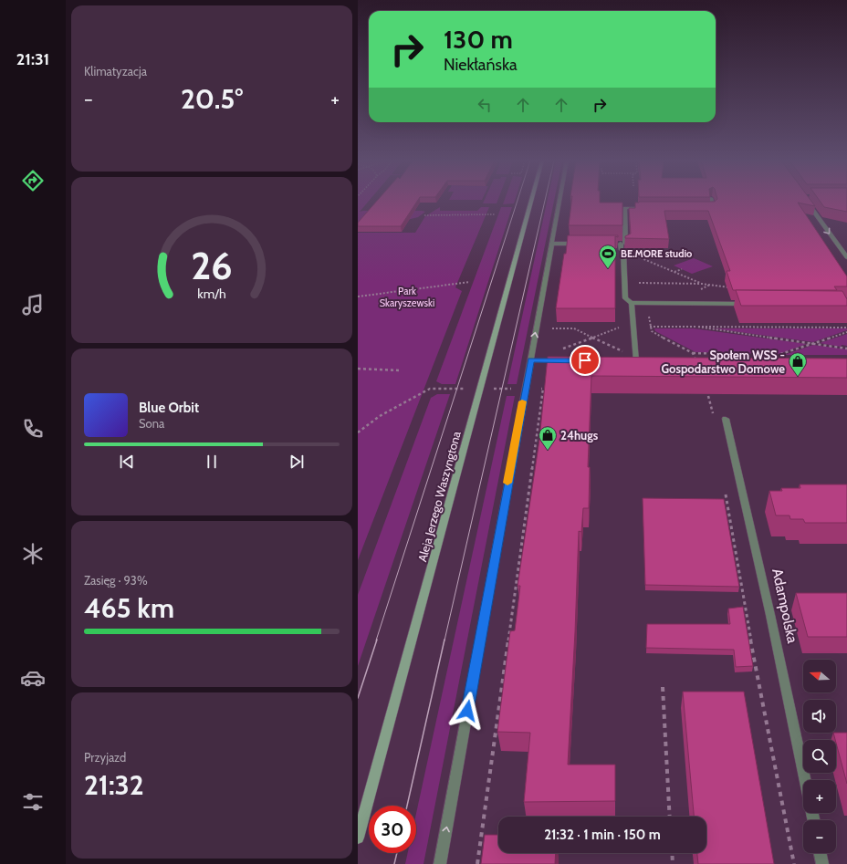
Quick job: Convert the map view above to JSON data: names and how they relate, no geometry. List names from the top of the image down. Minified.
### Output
{"streets":{"main road":["Aleja Jerzego Waszyngtona"],"street":["Adampolska"]},"parks":["Park Skaryszewski"],"places":{"sports":["BE.MORE studio"],"shop":["Społem WSS - Gospodarstwo Domowe","24hugs"]},"north":"left","page":{"tabs":"21:31","tile":["Klimatyzacja",["Zasięg · 93%","465 km"],["Przyjazd","21:32"]],"turn":["130 m","Niekłańska"],"heat":["−","20.5°","+"],"song":["Blue Orbit","Sona"],"map_buttons":["+","−"],"limit":"30","trip":"21:32 · 1 min · 150 m","gauge":["26","km/h"]}}
